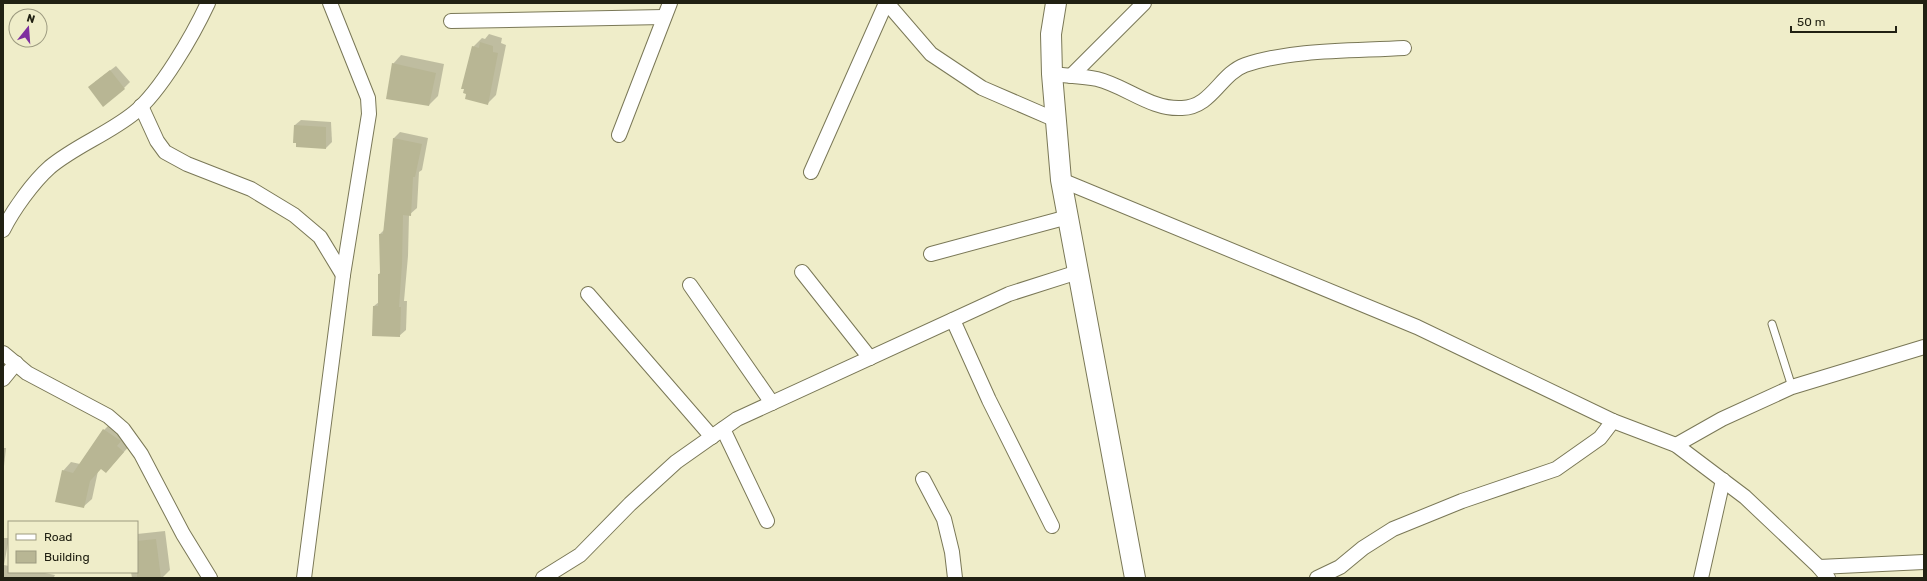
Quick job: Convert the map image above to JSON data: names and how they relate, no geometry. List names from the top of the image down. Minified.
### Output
{"legend":["Road","Building"],"scale_bar":"50 m","north":"top"}
